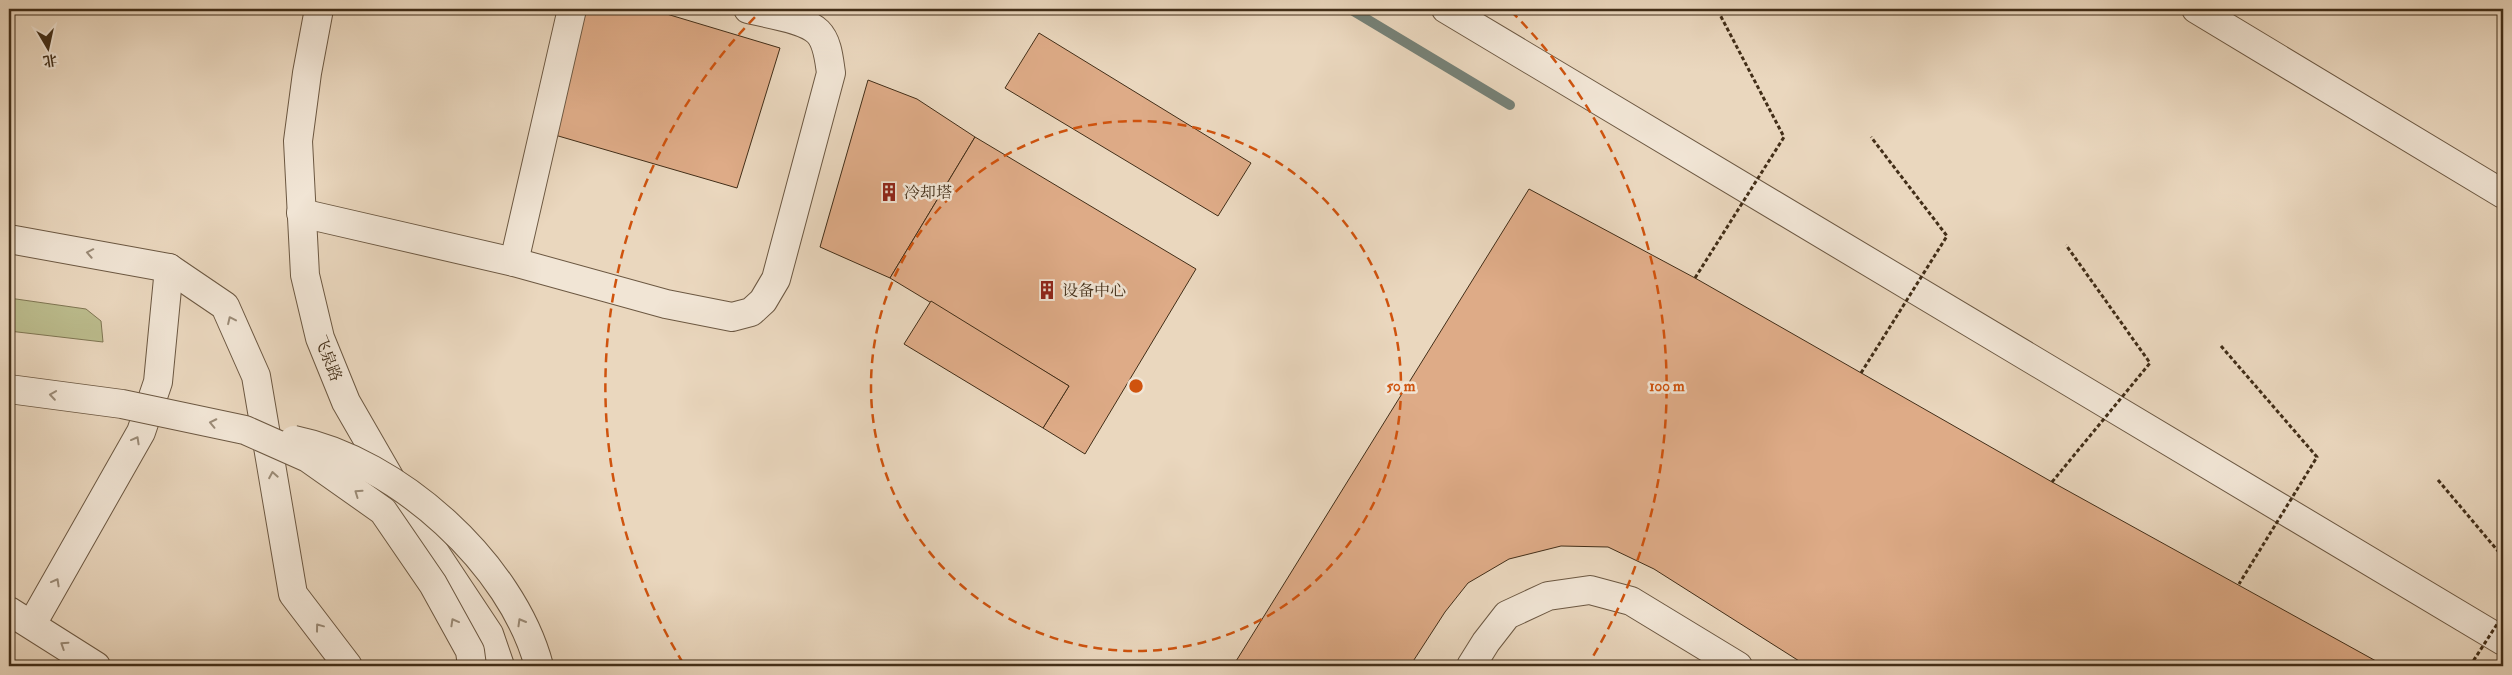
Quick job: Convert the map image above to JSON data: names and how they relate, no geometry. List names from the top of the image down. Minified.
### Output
{"streets":{"street":["飞泉路"]},"places":{"building":["冷却塔","设备中心"]},"north":"bottom","rings":["50 m","100 m"]}
